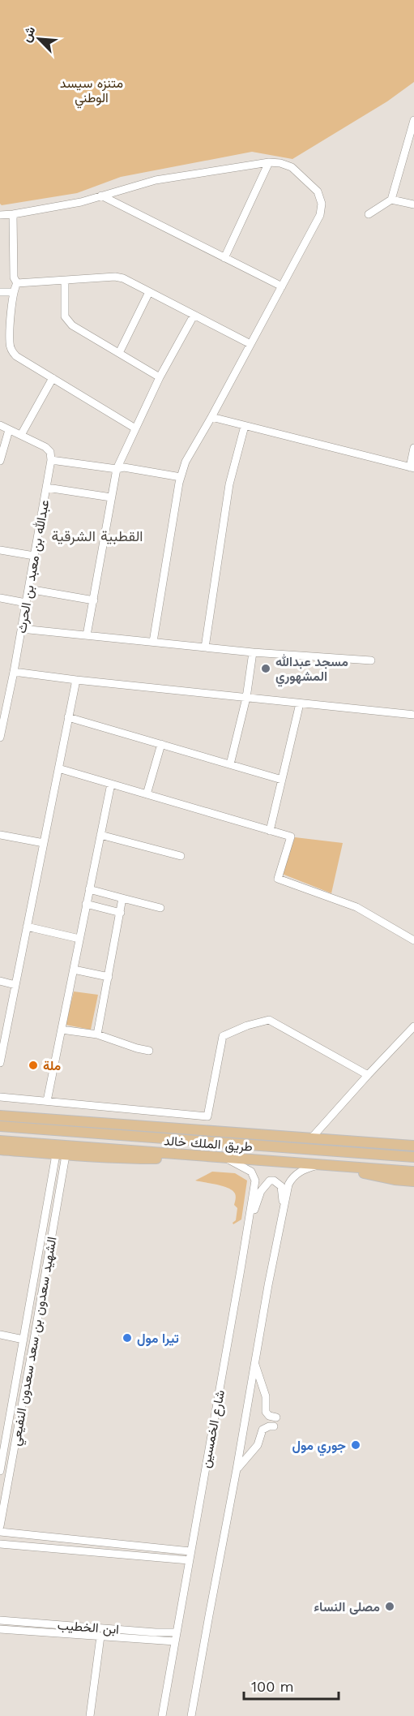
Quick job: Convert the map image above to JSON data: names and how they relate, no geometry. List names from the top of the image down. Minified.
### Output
{"streets":{"main road":["طريق الملك خالد"],"street":["عبدالله بن معبد بن الحرث","الشهيد سعدون بن سعد سعدون النفيعي","شارع الخمسين","ابن الخطيب"]},"crossings":[["طريق الملك خالد","شارع الخمسين"],["شارع الخمسين","ابن الخطيب"]],"districts":["القطبية الشرقية"],"parks":["متنزه سيسد الوطني"],"places":["مسجد عبدالله المشهوري","ملة","تيرا مول","جوري مول","مصلى النساء"],"scale_bar":"100 m","north":"top left"}
